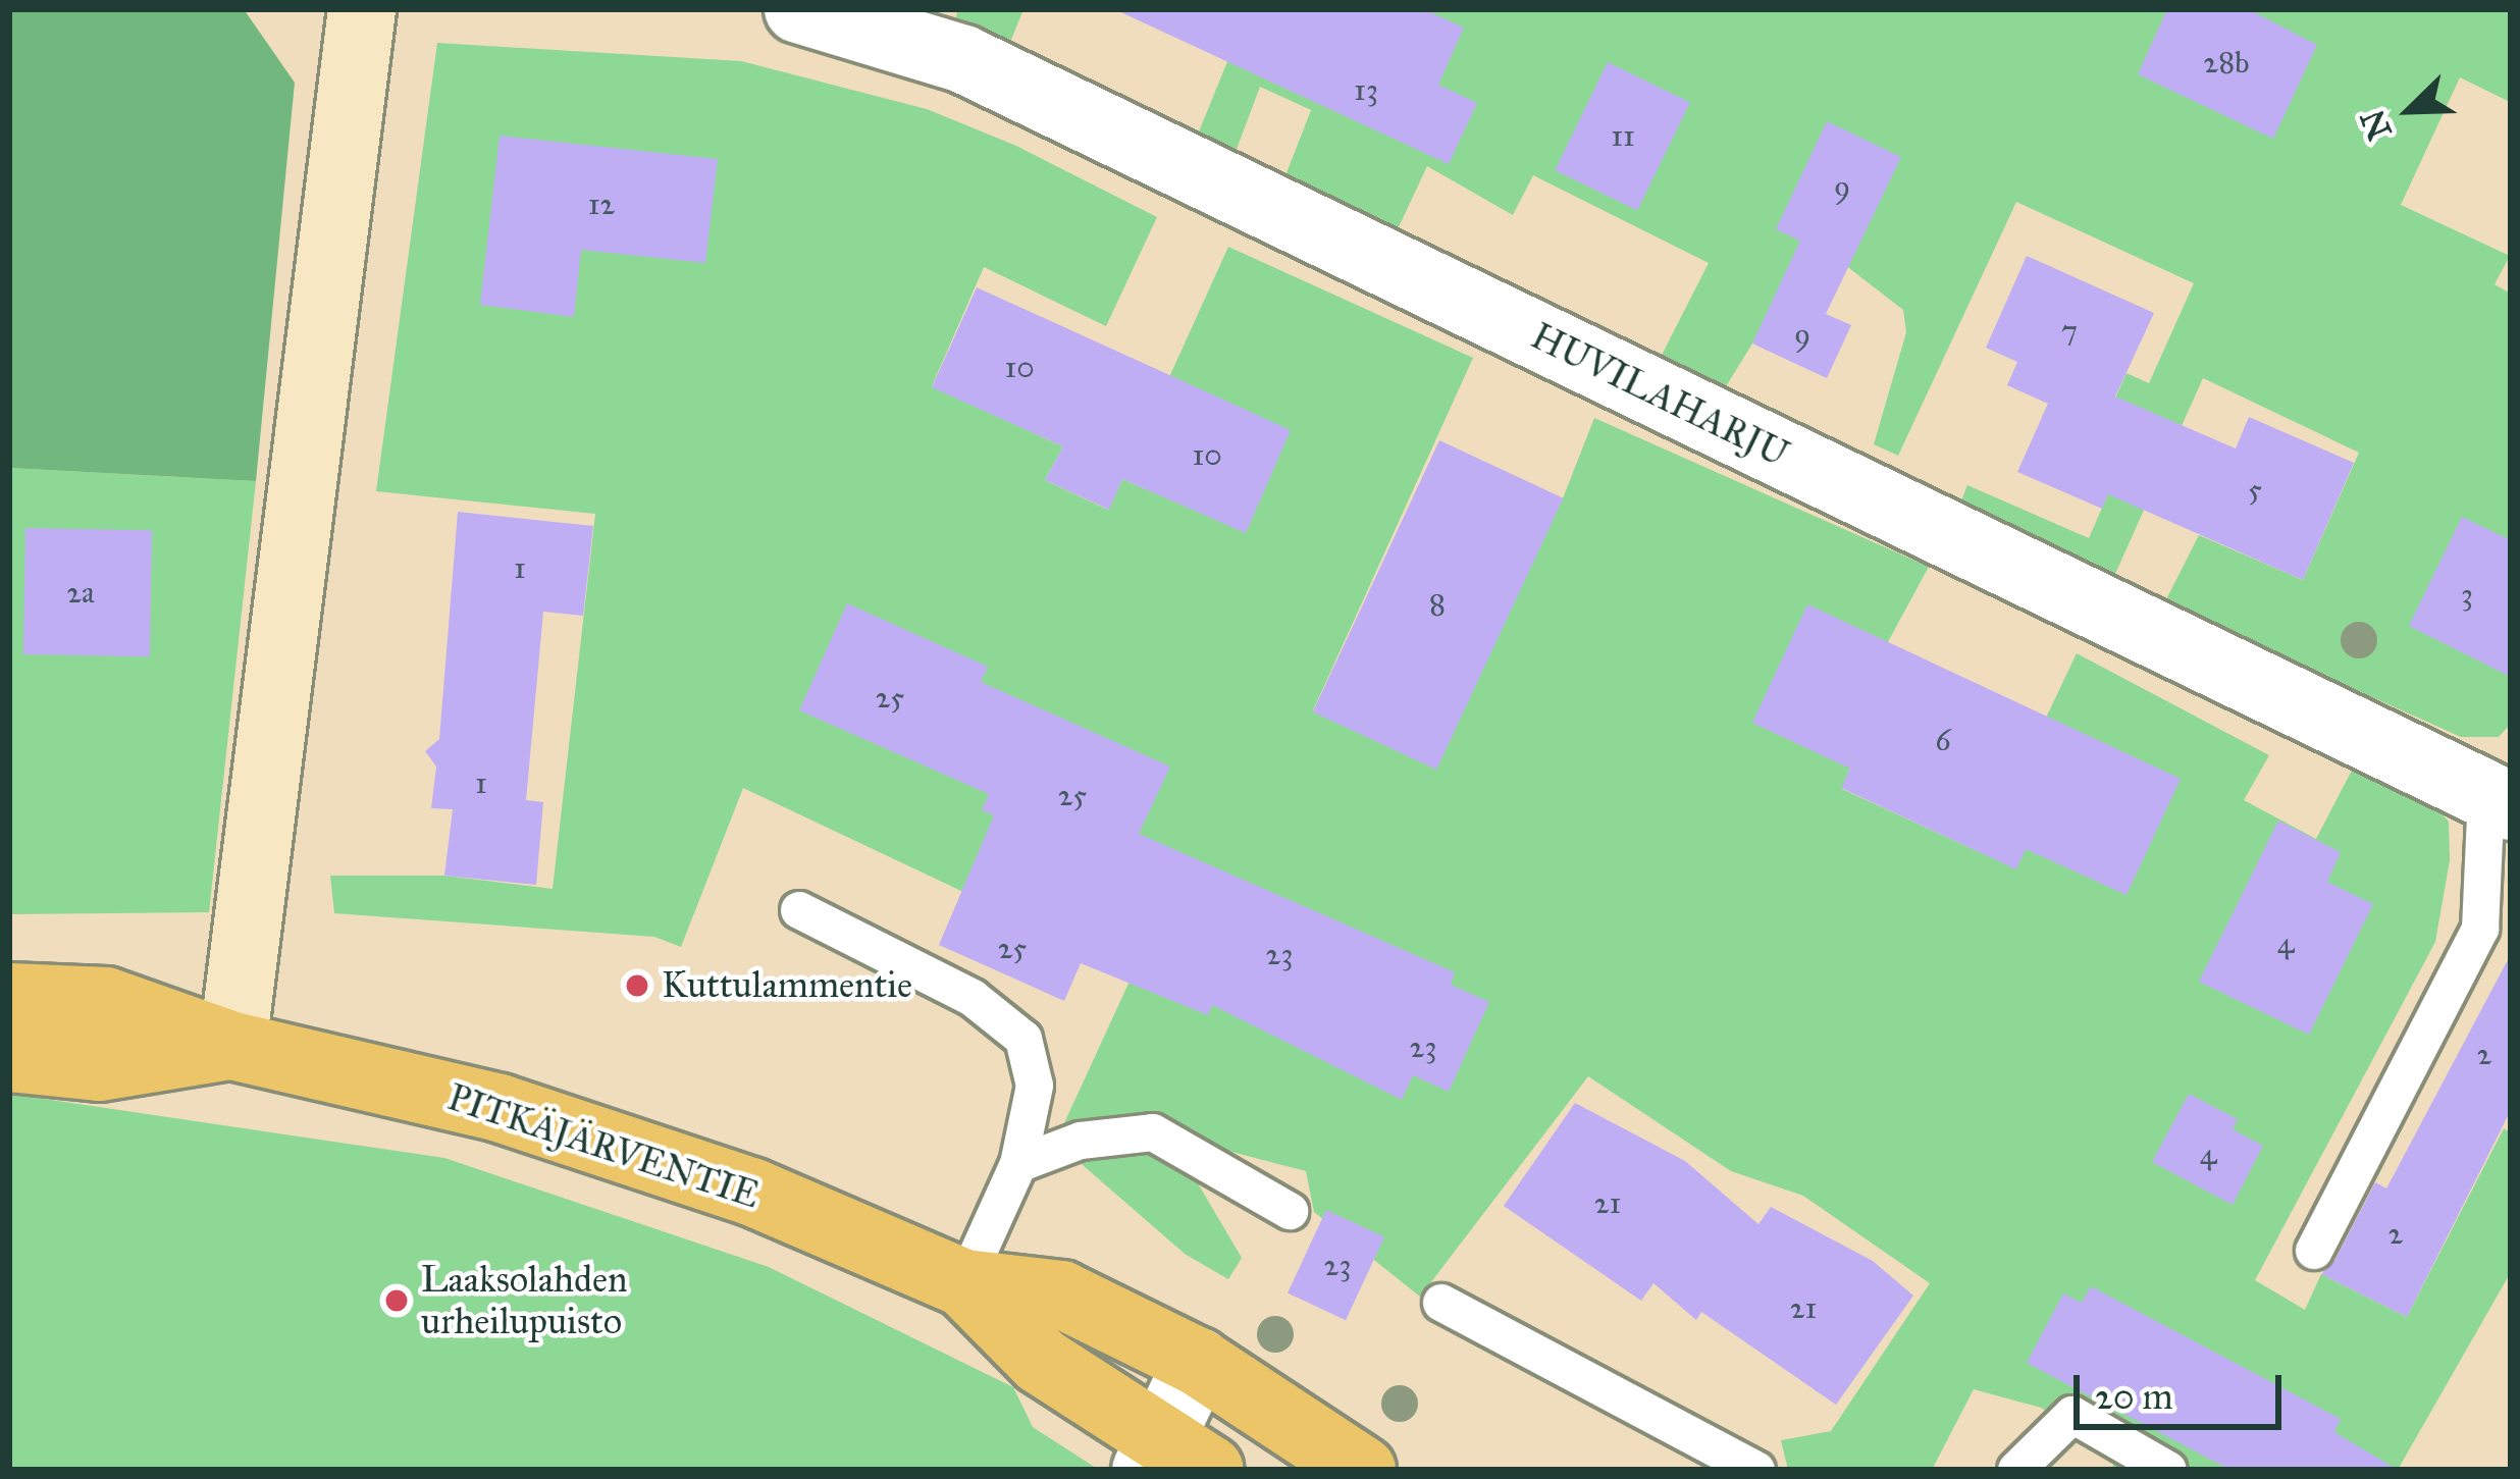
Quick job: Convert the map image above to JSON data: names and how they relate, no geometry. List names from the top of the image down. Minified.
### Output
{"streets":{"main road":["PITKÄJÄRVENTIE"],"street":["HUVILAHARJU"]},"places":["Kuttulammentie","Laaksolahden urheilupuisto"],"house_numbers":["28b","13","11","9","12","7","9","10","10","5","1","2a","3","8","25","6","1","25","4","25","23","23","2","4","21","2","23","21"],"scale_bar":"20 m","north":"bottom left"}
